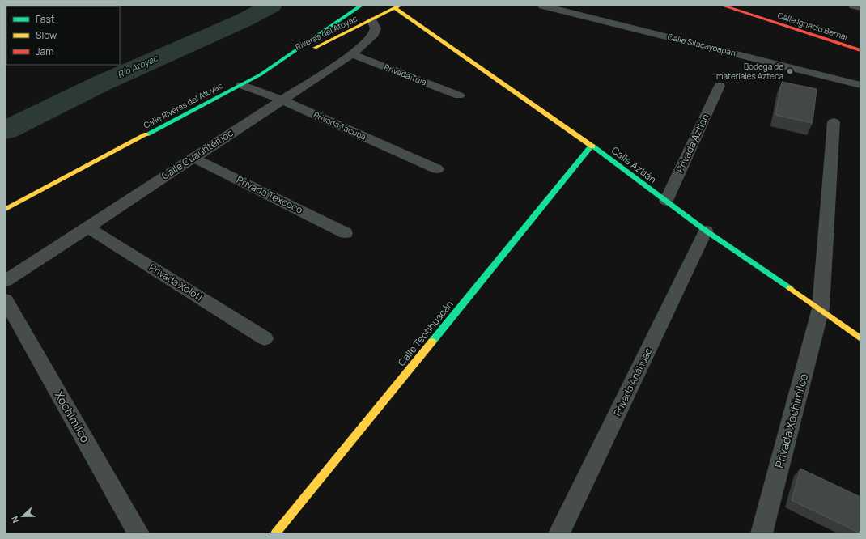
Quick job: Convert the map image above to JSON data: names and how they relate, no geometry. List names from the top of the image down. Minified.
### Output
{"streets":{"street":["Calle Ignacio Bernal","Riveras del Atoyac","Calle Silacayoapan","Privada Tula","Calle Riveras del Atoyac","Privada Tacuba","Privada Aztlán","Calle Cuauhtémoc","Calle Aztlán","Privada Texcoco","Privada Xólotl","Calle Teotihuacán","Privada Anáhuac","Xochimilco","Privada Xochimilco"]},"crossings":[["Riveras del Atoyac","Calle Riveras del Atoyac"],["Riveras del Atoyac","Calle Cuauhtémoc"],["Riveras del Atoyac","Calle Aztlán"],["Privada Tula","Calle Cuauhtémoc"],["Calle Riveras del Atoyac","Privada Tacuba"],["Privada Tacuba","Calle Cuauhtémoc"],["Privada Aztlán","Calle Aztlán"],["Calle Cuauhtémoc","Privada Texcoco"],["Calle Cuauhtémoc","Privada Xólotl"],["Calle Aztlán","Calle Teotihuacán"],["Calle Aztlán","Privada Anáhuac"],["Calle Aztlán","Privada Xochimilco"]],"water":["Río Atoyac"],"places":["Bodega de materiales Azteca"],"legend":["Fast","Slow","Jam"],"north":"left"}
